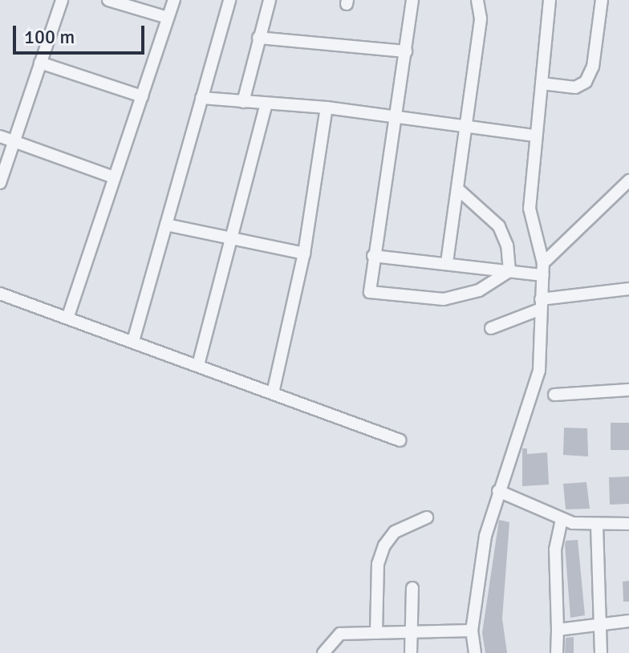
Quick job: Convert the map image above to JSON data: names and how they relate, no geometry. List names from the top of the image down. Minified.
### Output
{"scale_bar":"100 m"}
